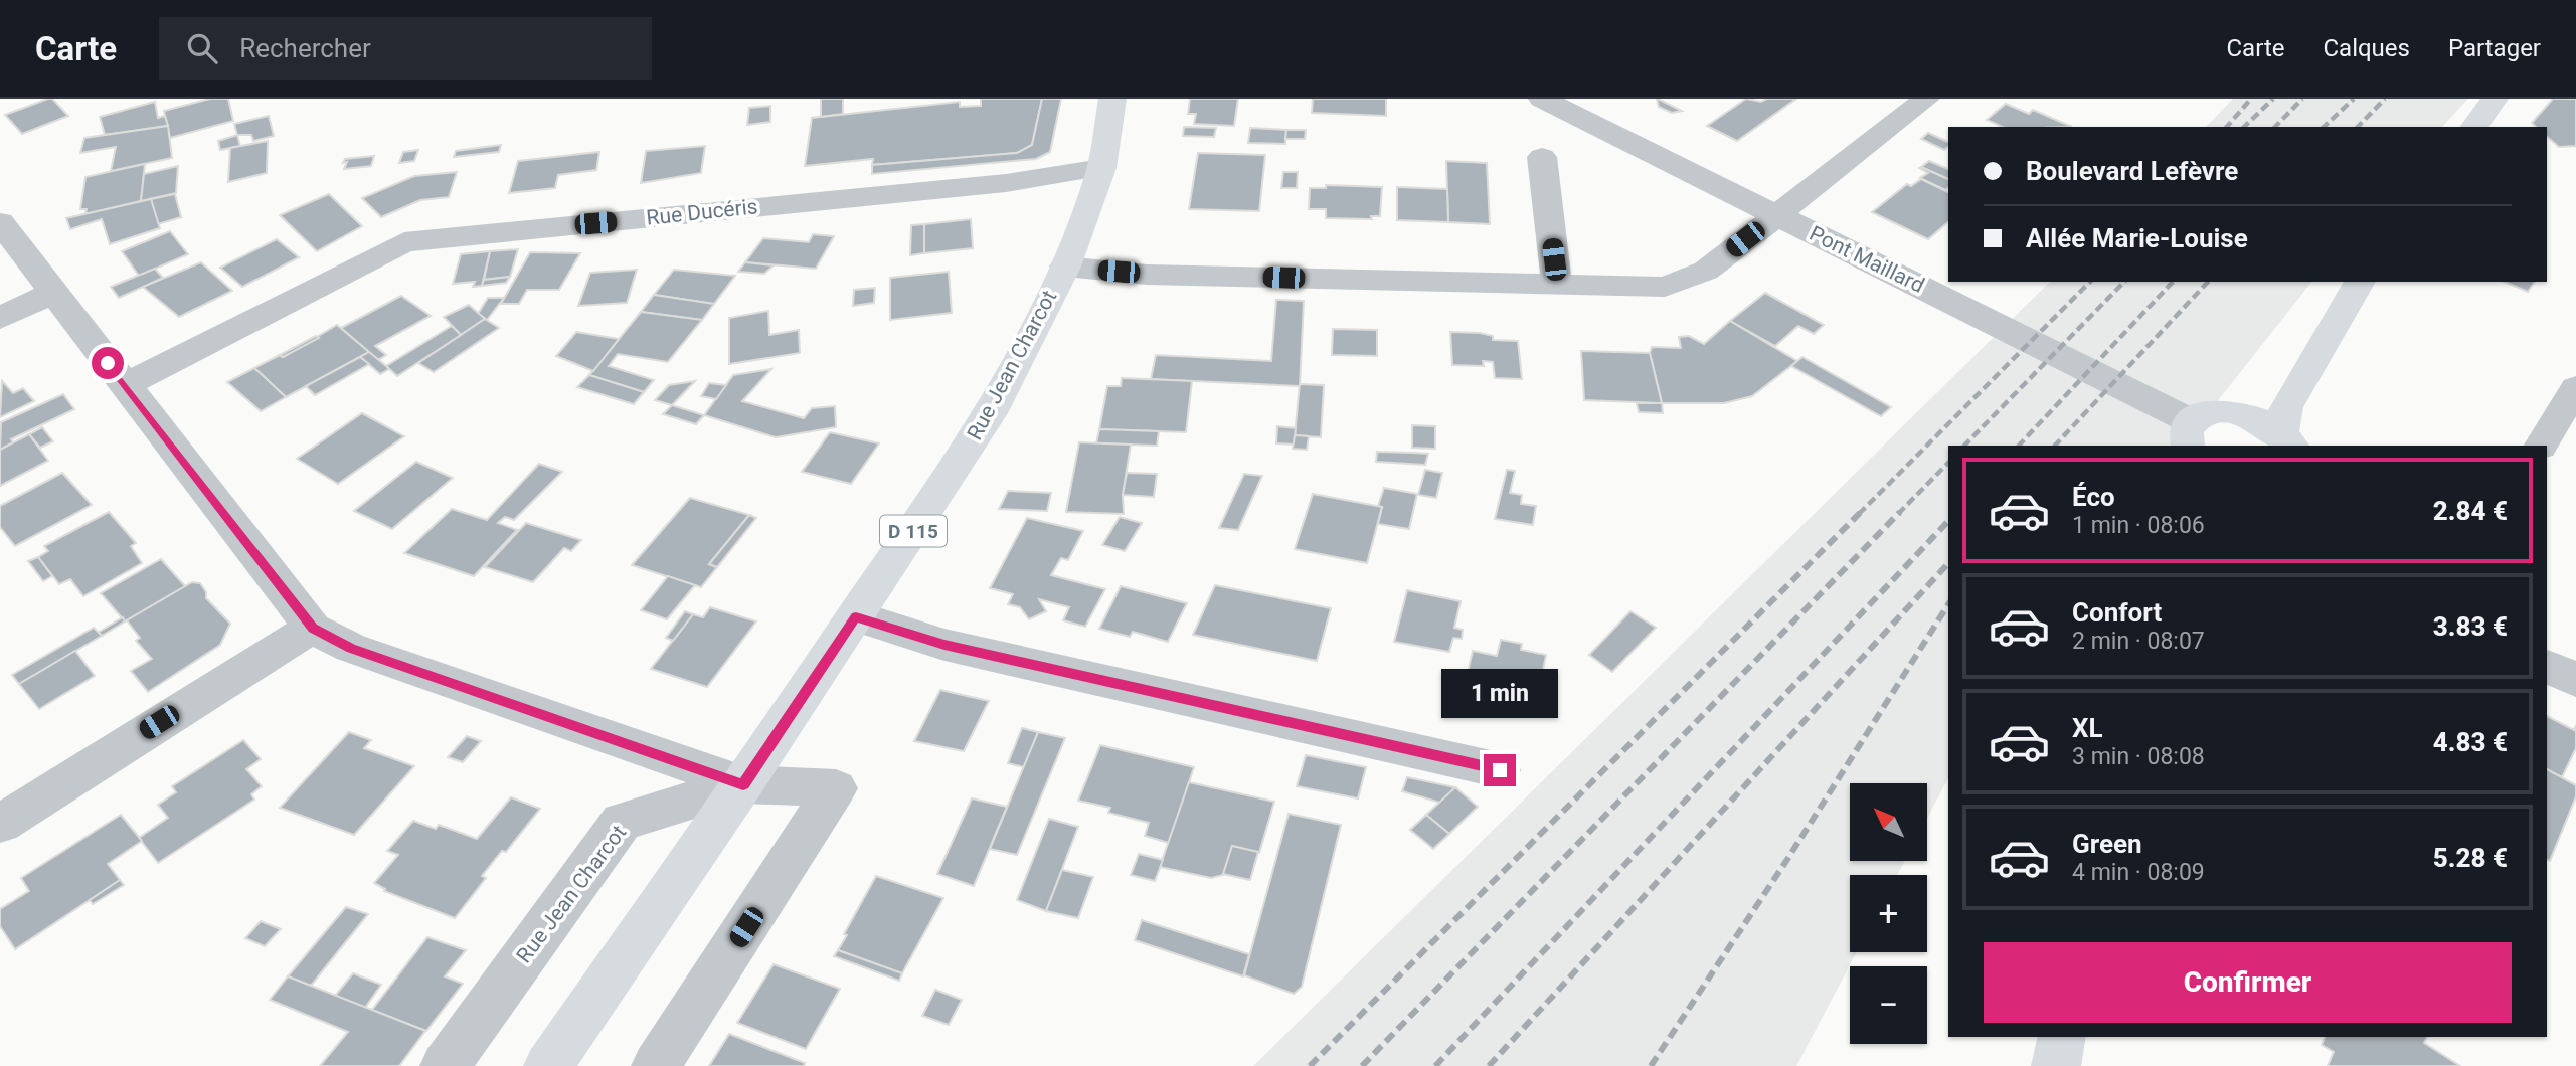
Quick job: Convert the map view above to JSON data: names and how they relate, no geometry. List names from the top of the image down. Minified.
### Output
{"streets":{"main road":["Pont Maillard","Rue Jean Charcot","D 115"],"street":["Rue Ducéris"]},"crossings":[["Rue Ducéris","Rue Jean Charcot"]],"north":"top left","page":{"header":"Carte","search":"Rechercher","nav":["Carte","Calques","Partager"],"banner":["Boulevard Lefèvre","Allée Marie-Louise"],"list":[{"name":"Éco","note":"1 min · 08:06","value":"2.84 €"},{"name":"Confort","note":"2 min · 08:07","value":"3.83 €"},{"name":"XL","note":"3 min · 08:08","value":"4.83 €"},{"name":"Green","note":"4 min · 08:09","value":"5.28 €"}],"bubble":"1 min","map_buttons":["+","−"],"buttons":"Confirmer"}}
